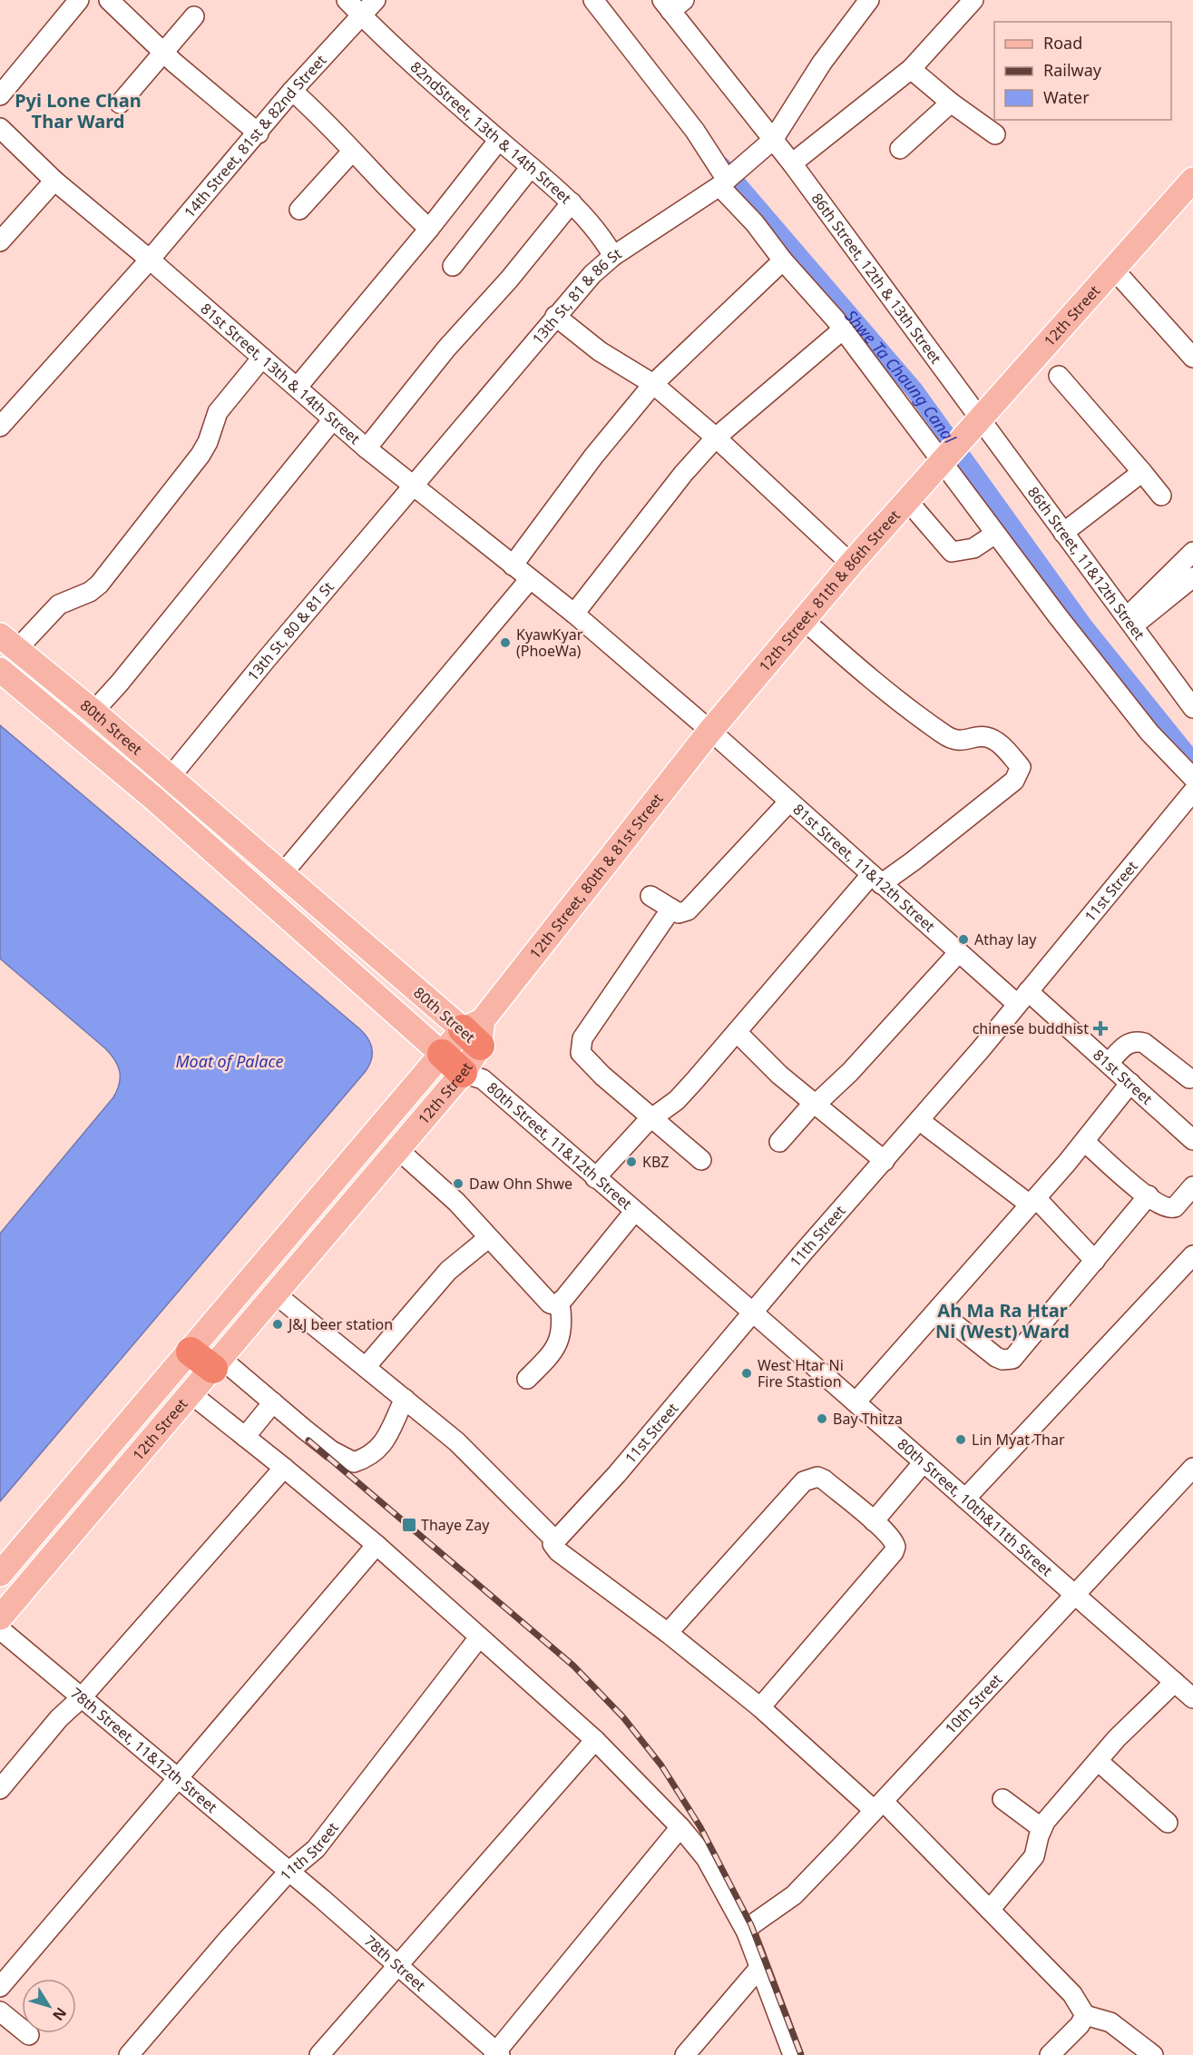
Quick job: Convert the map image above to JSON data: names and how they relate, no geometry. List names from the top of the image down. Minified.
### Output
{"streets":{"main road":["12th Street","12th Street, 81th & 86th Street","80th Street","12th Street, 80th & 81st Street"],"street":["82ndStreet, 13th & 14th Street","14th Street, 81st & 82nd Street","86th Street, 12th & 13th Street","13th St, 81 & 86 St","81st Street, 13th & 14th Street","86th Street, 11&12th Street","13th St, 80 & 81 St","81st Street, 11&12th Street","11st Street","81st Street","80th Street, 11&12th Street","11th Street","80th Street, 10th&11th Street","10th Street","78th Street, 11&12th Street","78th Street"]},"crossings":[["82ndStreet, 13th & 14th Street","14th Street, 81st & 82nd Street"],["82ndStreet, 13th & 14th Street","13th St, 81 & 86 St"],["14th Street, 81st & 82nd Street","81st Street, 13th & 14th Street"],["86th Street, 12th & 13th Street","13th St, 81 & 86 St"],["86th Street, 12th & 13th Street","12th Street"],["86th Street, 12th & 13th Street","86th Street, 11&12th Street"],["13th St, 81 & 86 St","81st Street, 13th & 14th Street"],["13th St, 81 & 86 St","13th St, 80 & 81 St"],["12th Street","86th Street, 11&12th Street"],["12th Street","12th Street, 81th & 86th Street"],["12th Street","80th Street"],["12th Street","12th Street, 80th & 81st Street"],["12th Street","80th Street, 11&12th Street"],["81st Street, 13th & 14th Street","13th St, 80 & 81 St"],["81st Street, 13th & 14th Street","81st Street, 11&12th Street"],["12th Street, 81th & 86th Street","81st Street, 11&12th Street"],["12th Street, 81th & 86th Street","12th Street, 80th & 81st Street"],["13th St, 80 & 81 St","80th Street"],["80th Street","12th Street, 80th & 81st Street"],["80th Street","80th Street, 11&12th Street"],["81st Street, 11&12th Street","12th Street, 80th & 81st Street"],["81st Street, 11&12th Street","11st Street"],["81st Street, 11&12th Street","81st Street"],["11st Street","81st Street"],["11st Street","80th Street, 11&12th Street"],["11st Street","11th Street"],["11st Street","80th Street, 10th&11th Street"],["80th Street, 11&12th Street","11th Street"],["80th Street, 11&12th Street","80th Street, 10th&11th Street"],["11th Street","80th Street, 10th&11th Street"],["11th Street","78th Street, 11&12th Street"],["11th Street","78th Street"],["80th Street, 10th&11th Street","10th Street"],["78th Street, 11&12th Street","78th Street"]],"districts":["Pyi Lone Chan Thar Ward","Ah Ma Ra Htar Ni (West) Ward"],"water":["Shwe Ta Chaung Canal","Moat of Palace"],"places":{"other":["KyawKyar (PhoeWa)","Athay lay","KBZ","Daw Ohn Shwe","J&J beer station","West Htar Ni Fire Stastion","Bay Thitza","Lin Myat Thar"],"health":["chinese buddhist"],"transit":["Thaye Zay"]},"legend":["Road","Railway","Water"],"north":"bottom right"}
